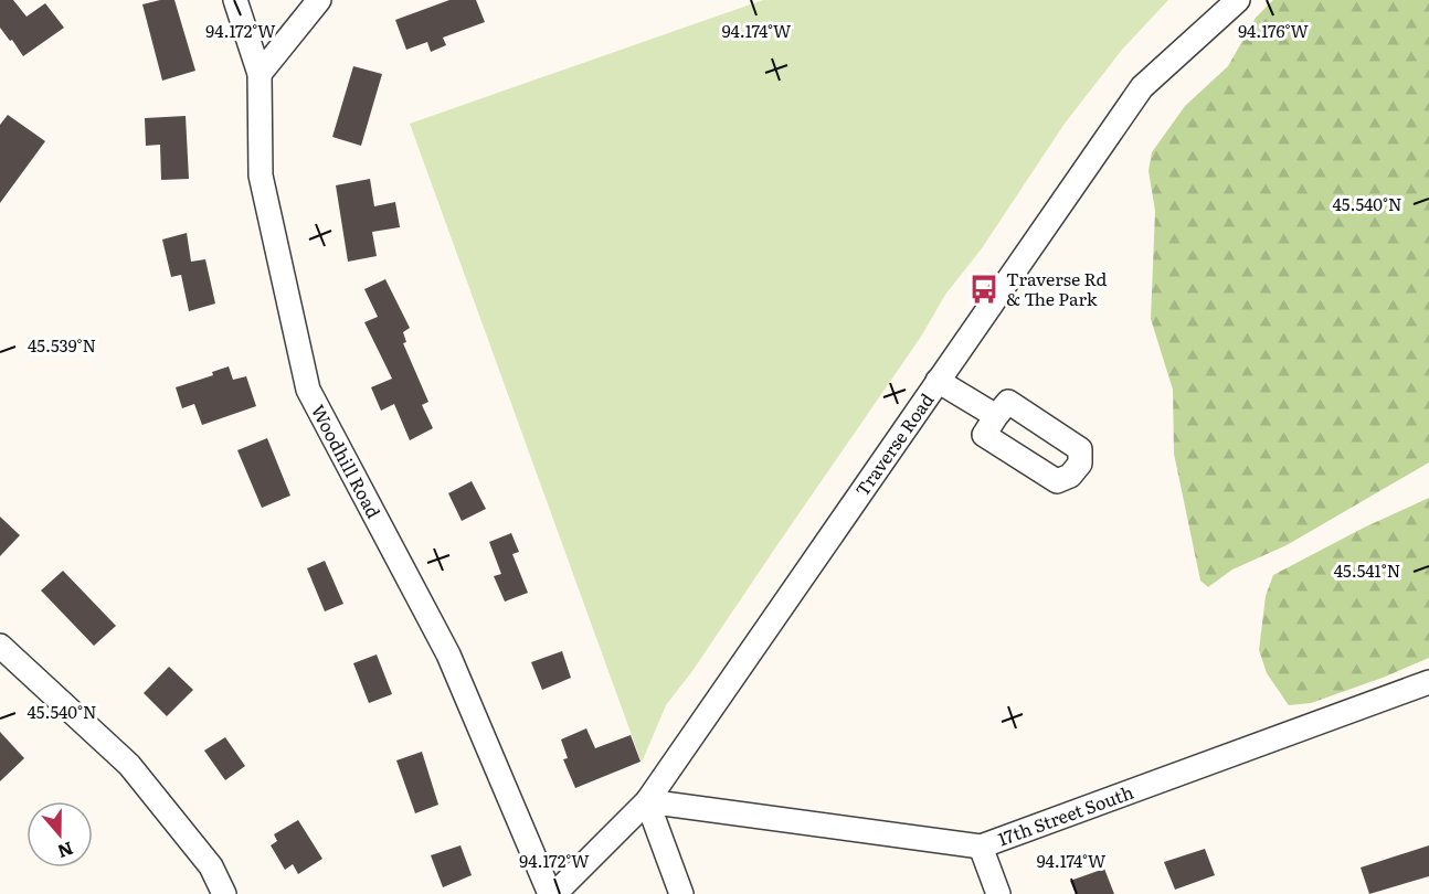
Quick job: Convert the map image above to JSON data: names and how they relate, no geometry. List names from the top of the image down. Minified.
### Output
{"streets":{"street":["Traverse Road","Woodhill Road","17th Street South"]},"crossings":[["Traverse Road","Woodhill Road"],["Traverse Road","17th Street South"]],"places":{"bus stop":["Traverse Rd & The Park"]},"north":"bottom","coordinates":["94.172°W","94.174°W","94.176°W","45.540°N","45.539°N","45.541°N"]}
